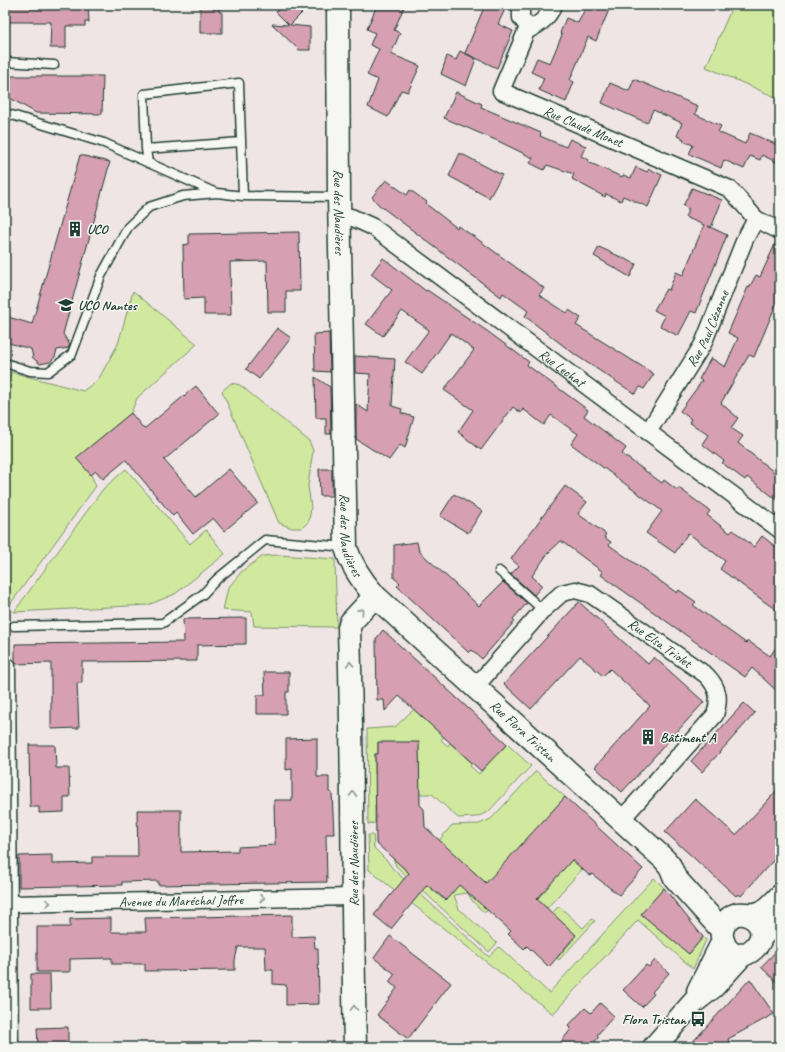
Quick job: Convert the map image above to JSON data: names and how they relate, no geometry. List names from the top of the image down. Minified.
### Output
{"streets":{"street":["Rue Claude Monet","Rue des Naudières","Rue Paul Cézanne","Rue Lechat","Rue Elsa Triolet","Rue Flora Tristan","Avenue du Maréchal Joffre"]},"crossings":[["Rue Claude Monet","Rue Paul Cézanne"],["Rue des Naudières","Rue Lechat"],["Rue des Naudières","Rue Flora Tristan"],["Rue des Naudières","Avenue du Maréchal Joffre"],["Rue Paul Cézanne","Rue Lechat"],["Rue Elsa Triolet","Rue Flora Tristan"]],"one_way":["Rue des Naudières","Avenue du Maréchal Joffre"],"places":{"building":["UCO","Bâtiment A"],"school or university":["UCO Nantes"],"bus stop":["Flora Tristan"]}}
